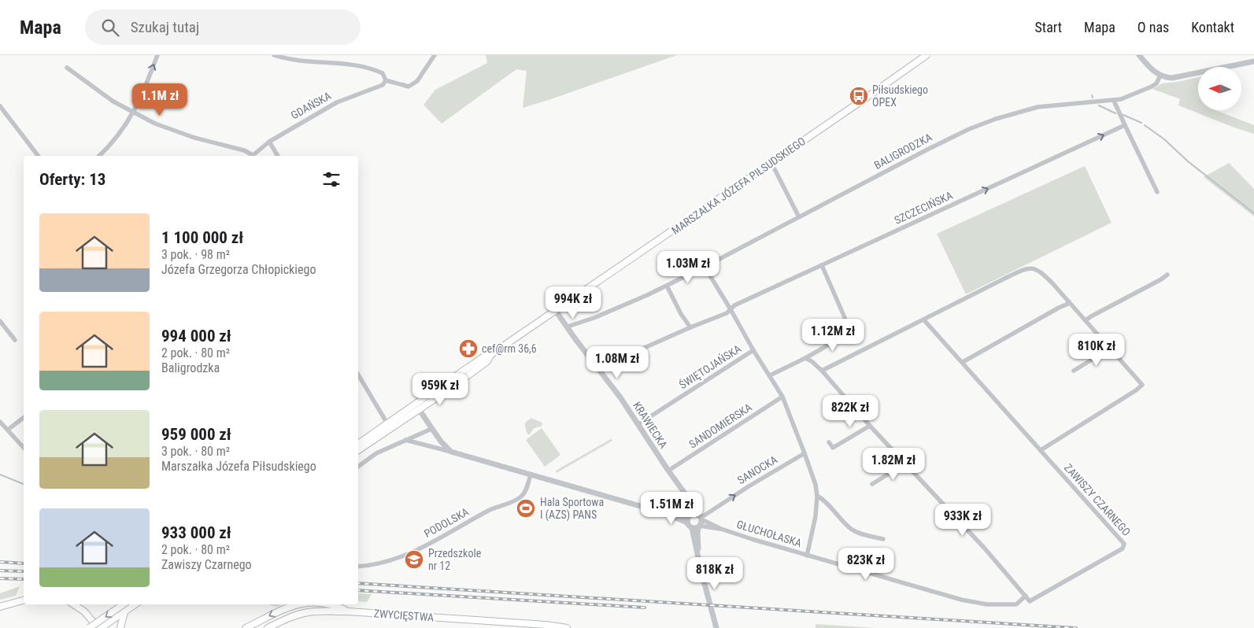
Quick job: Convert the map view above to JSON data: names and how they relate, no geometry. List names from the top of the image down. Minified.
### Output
{"streets":{"main road":["MARSZAŁKA JÓZEFA PIŁSUDSKIEGO","ZWYCIĘSTWA"],"street":["GDAŃSKA","BALIGRODZKA","SZCZECIŃSKA","ŚWIĘTOJAŃSKA","KRAWIECKA","SANDOMIERSKA","SANOCKA","ZAWISZY CZARNEGO","PODOLSKA","GŁUCHOŁASKA"]},"crossings":[["BALIGRODZKA","KRAWIECKA"],["MARSZAŁKA JÓZEFA PIŁSUDSKIEGO","KRAWIECKA"],["SZCZECIŃSKA","KRAWIECKA"],["ŚWIĘTOJAŃSKA","KRAWIECKA"],["KRAWIECKA","SANDOMIERSKA"],["KRAWIECKA","SANOCKA"],["KRAWIECKA","GŁUCHOŁASKA"],["SANOCKA","GŁUCHOŁASKA"],["ZAWISZY CZARNEGO","GŁUCHOŁASKA"]],"one_way":["SZCZECIŃSKA","SANOCKA"],"places":{"bus stop":["Piłsudskiego OPEX"],"pharmacy":["cef@rm 36,6"],"sports":["Hala Sportowa I (AZS) PANS"],"school or university":["Przedszkole nr 12"]},"north":"left","page":{"header":"Mapa","search":"Szukaj tutaj","nav":["Start","Mapa","O nas","Kontakt"],"price":["1.1M zł","1.03M zł","994K zł","1.12M zł","810K zł","1.08M zł","959K zł","822K zł","1.82M zł","1.51M zł","933K zł","823K zł","818K zł"],"heading":"Oferty: 13","list":[{"name":"1 100 000 zł","note":"3 pok. · 98 m² · Józefa Grzegorza Chłopickiego"},{"name":"994 000 zł","note":"2 pok. · 80 m² · Baligrodzka"},{"name":"959 000 zł","note":"3 pok. · 80 m² · Marszałka Józefa Piłsudskiego"},{"name":"933 000 zł","note":"2 pok. · 80 m² · Zawiszy Czarnego"}]}}
